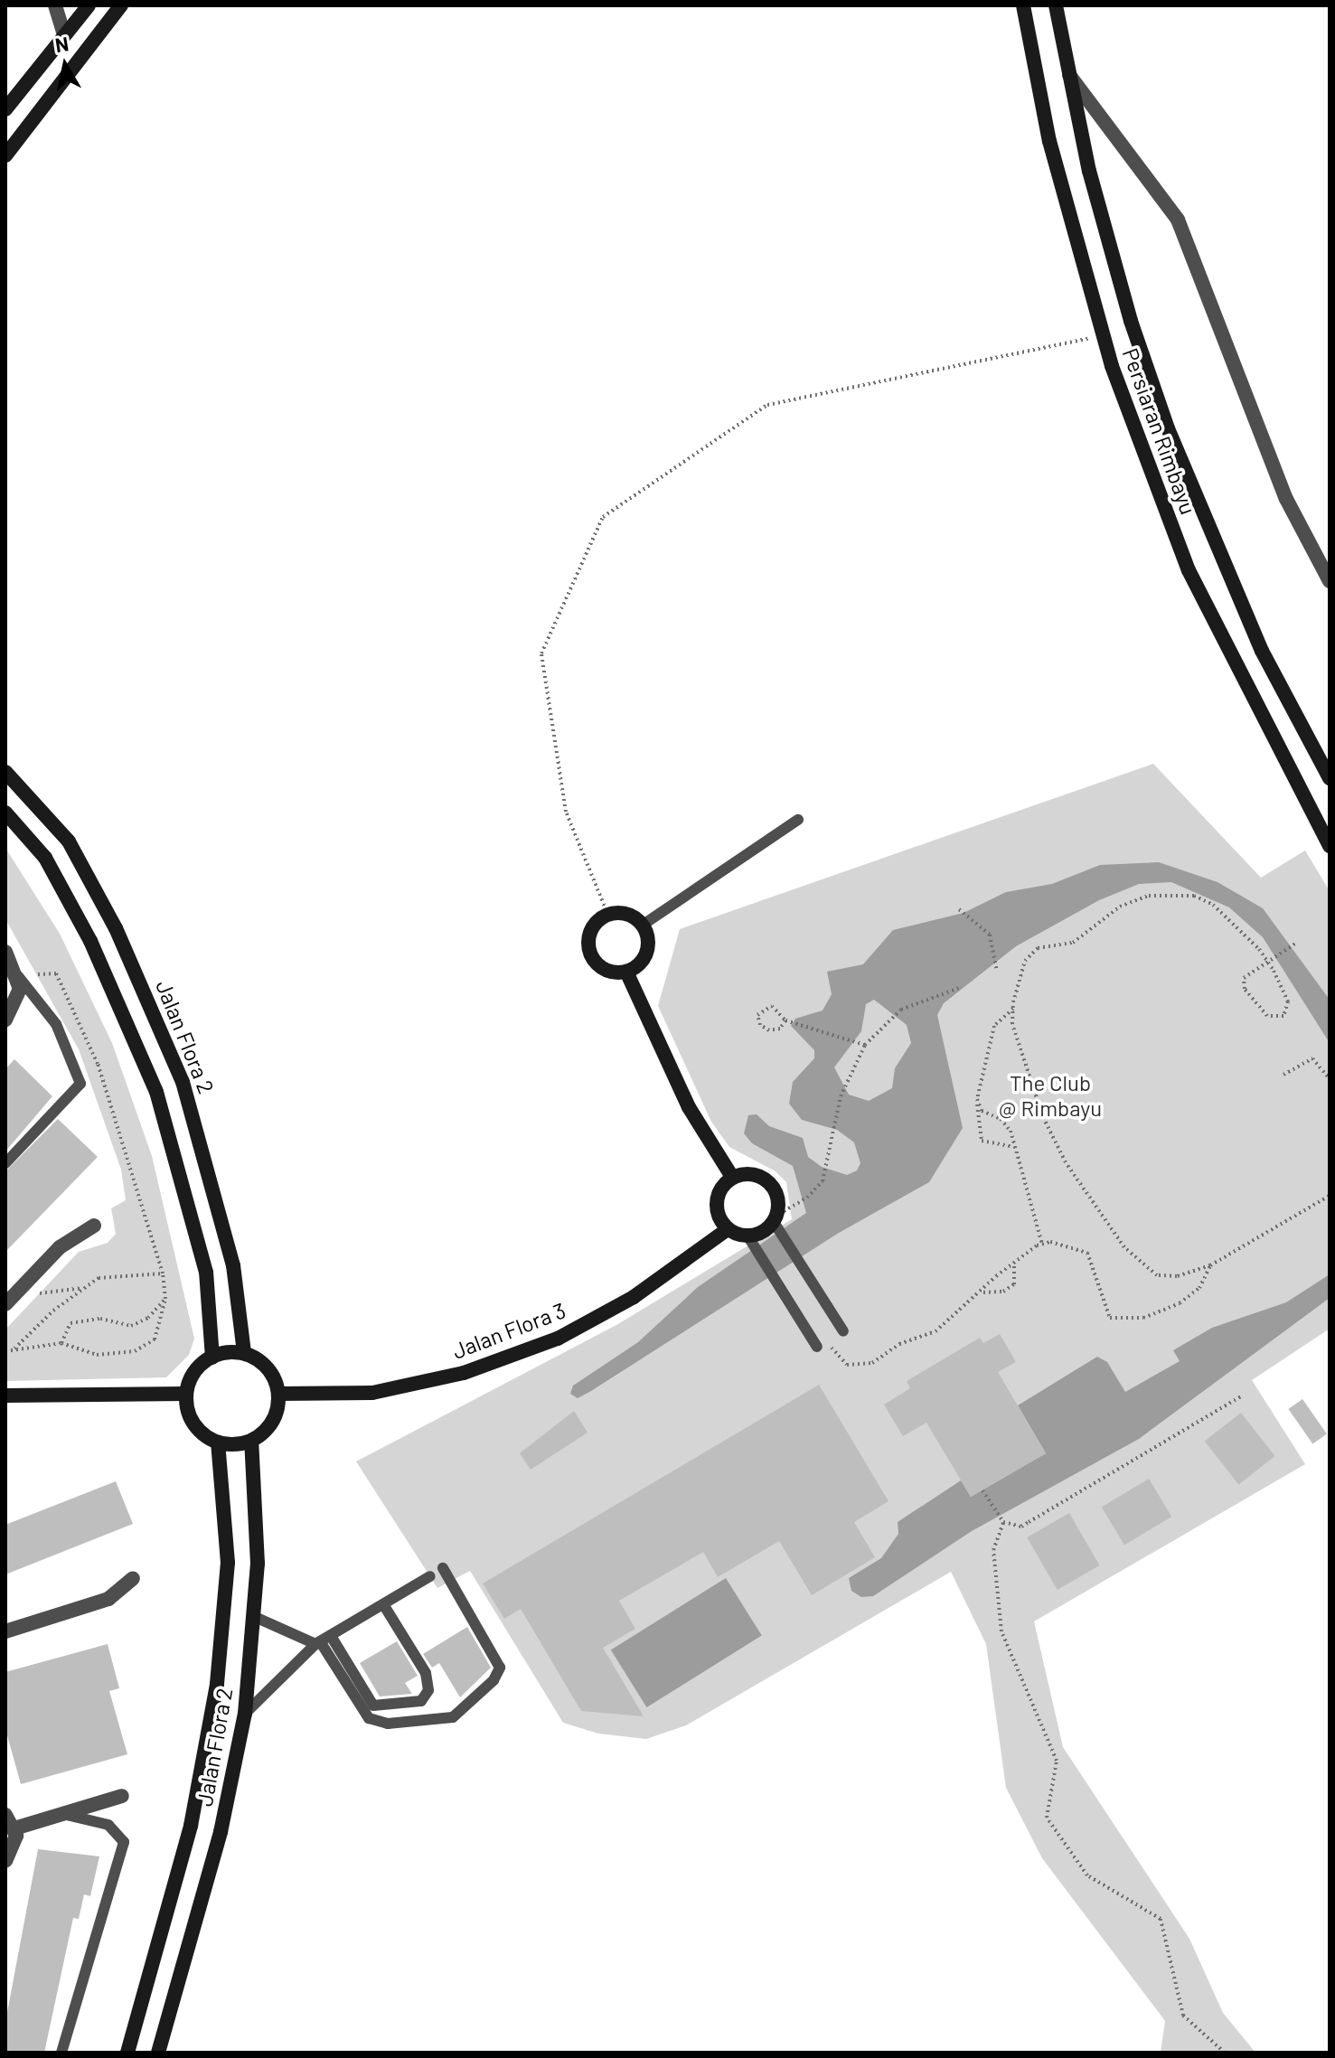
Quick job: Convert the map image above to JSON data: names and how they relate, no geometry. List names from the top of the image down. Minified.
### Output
{"streets":{"street":["Persiaran Rimbayu","Jalan Flora 2","Jalan Flora 3"]},"crossings":[["Jalan Flora 2","Jalan Flora 3"]],"parks":["The Club @ Rimbayu"],"north":"top"}
